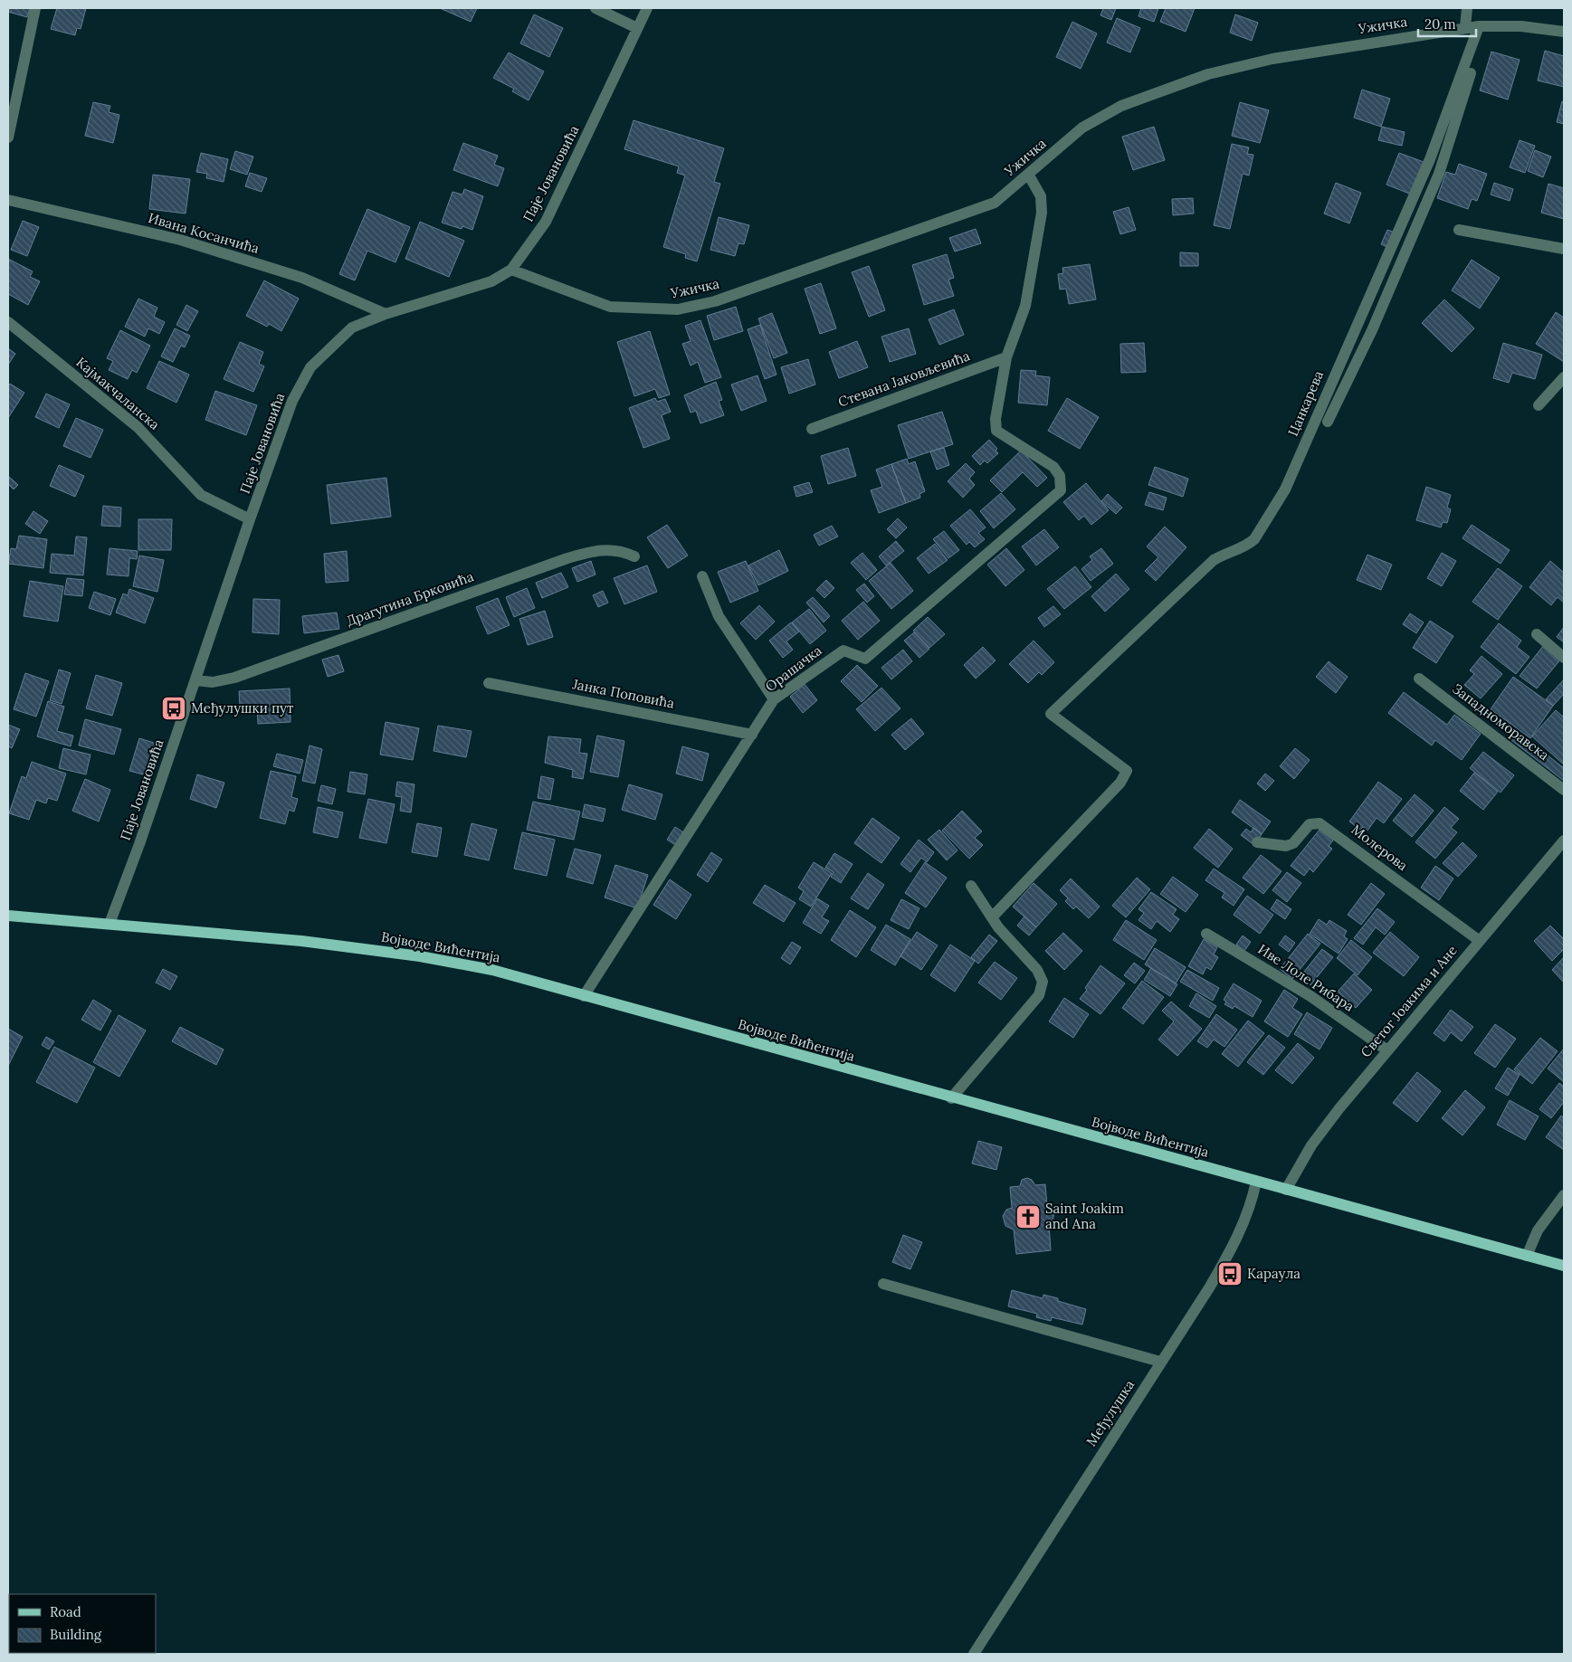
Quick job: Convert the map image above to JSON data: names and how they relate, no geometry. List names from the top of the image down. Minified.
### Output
{"streets":{"main road":["Војводе Вићентија"],"street":["Ужичка","Паје Јовановића","Ивана Косанчића","Стевана Јаковљевића","Кајмакчаланска","Цанкарева","Драгутина Брковића","Орашачка","Јанка Поповића","Западноморавска","Молерова","Иве Лоле Рибара","Светог Јоакима и Ане","Међулушка"]},"crossings":[["Ужичка","Паје Јовановића"],["Ужичка","Цанкарева"],["Паје Јовановића","Ивана Косанчића"],["Паје Јовановића","Кајмакчаланска"],["Паје Јовановића","Драгутина Брковића"],["Паје Јовановића","Војводе Вићентија"],["Стевана Јаковљевића","Орашачка"],["Орашачка","Јанка Поповића"],["Орашачка","Војводе Вићентија"],["Молерова","Светог Јоакима и Ане"],["Војводе Вићентија","Светог Јоакима и Ане"],["Војводе Вићентија","Међулушка"],["Иве Лоле Рибара","Светог Јоакима и Ане"]],"places":{"bus stop":["Међулушки пут","Караула"],"church":["Saint Joakim and Ana"]},"legend":["Road","Building"],"scale_bar":"20 m"}
